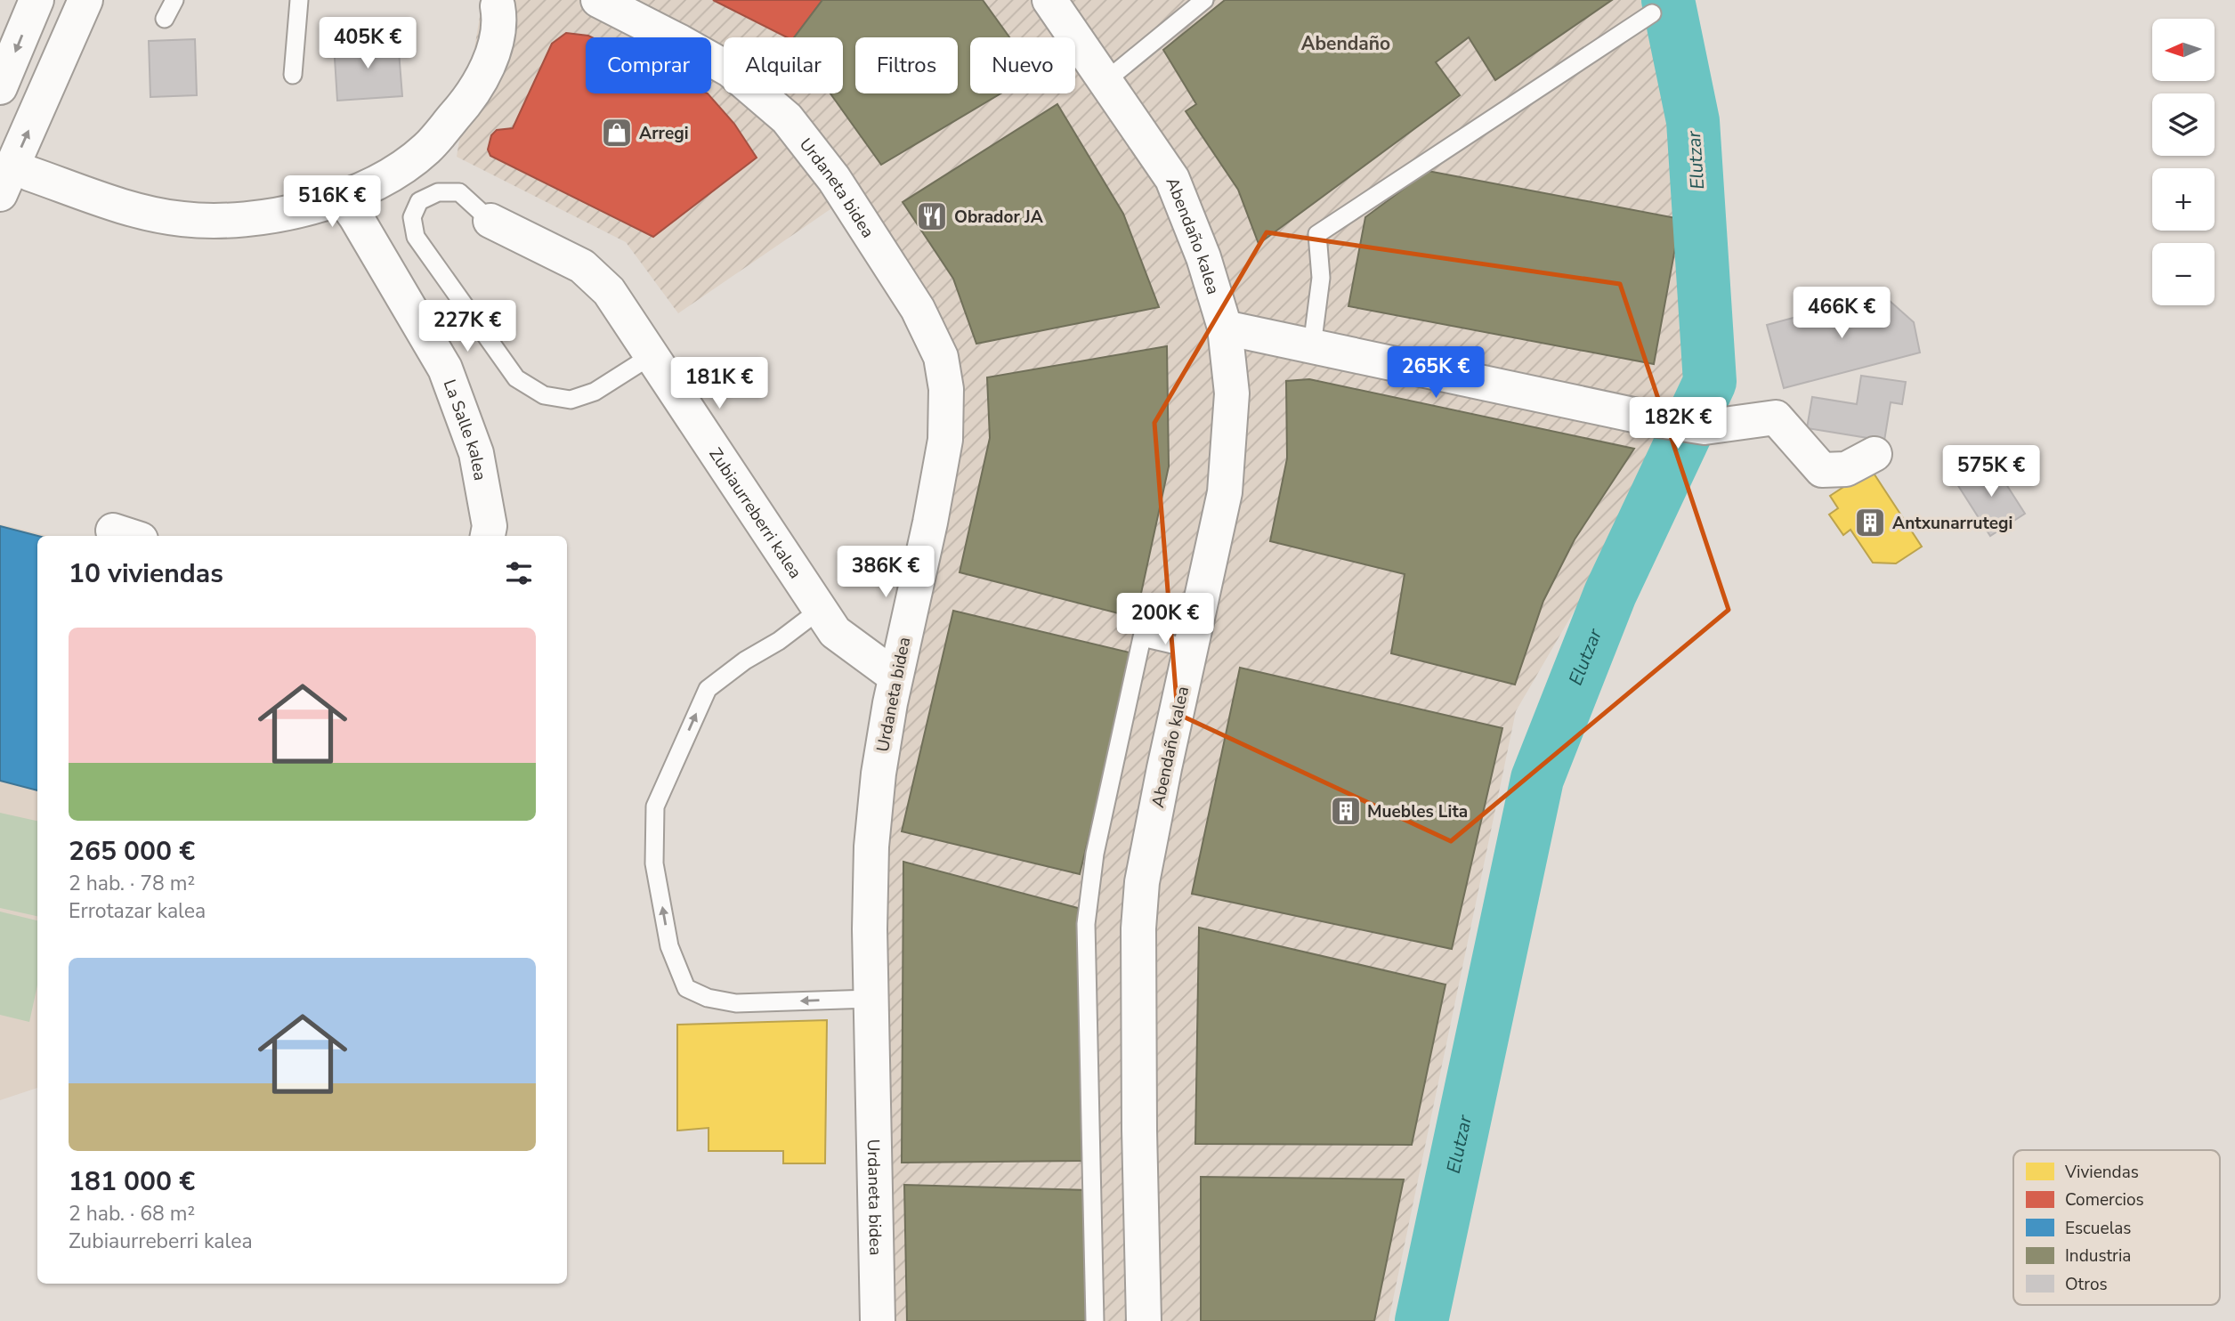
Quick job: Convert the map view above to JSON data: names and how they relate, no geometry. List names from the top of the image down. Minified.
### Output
{"streets":{"main road":["Urdaneta bidea","Abendaño kalea","La Salle kalea","Zubiaurreberri kalea"]},"crossings":[["Urdaneta bidea","Zubiaurreberri kalea"]],"districts":["Abendaño"],"water":["Elutzar"],"places":{"shop":["Arregi"],"restaurant":["Obrador JA"],"building":["Antxunarrutegi","Muebles Lita"]},"legend":["Viviendas","Comercios","Escuelas","Industria","Otros"],"north":"left","page":{"price":["405K €","516K €","466K €","227K €","265K €","181K €","182K €","575K €","386K €","200K €"],"map_buttons":["+","−"],"chip":["Comprar","Alquilar","Filtros","Nuevo"],"heading":"10 viviendas","list":[{"name":"265 000 €","note":"2 hab. · 78 m² · Errotazar kalea"},{"name":"181 000 €","note":"2 hab. · 68 m² · Zubiaurreberri kalea"}]}}
